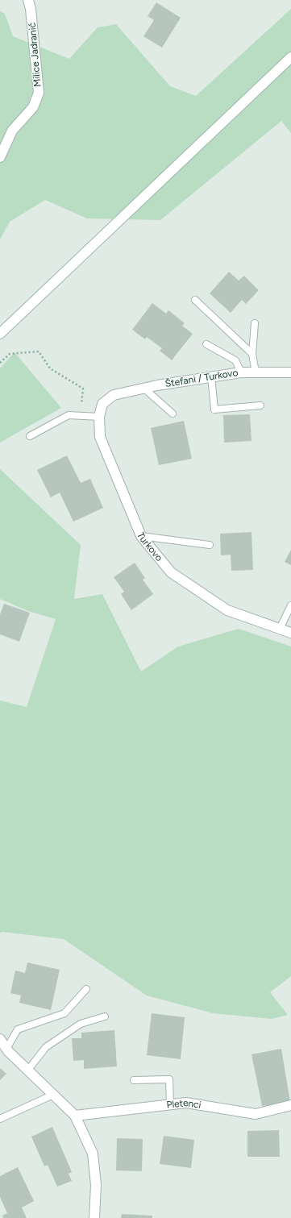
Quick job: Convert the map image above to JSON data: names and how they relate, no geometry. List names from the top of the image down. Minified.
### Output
{"streets":{"street":["Milice Jadranić","Štefani / Turkovo","Turkovo","Pletenci"]},"crossings":[["Štefani / Turkovo","Turkovo"]]}
